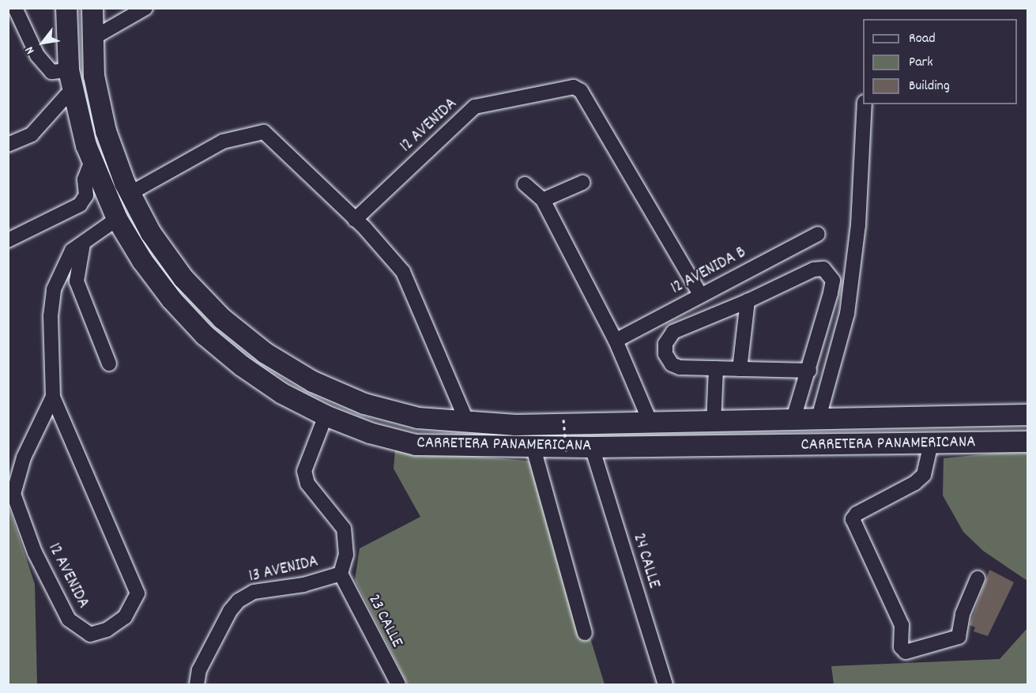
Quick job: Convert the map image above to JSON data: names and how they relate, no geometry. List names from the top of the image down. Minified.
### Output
{"streets":{"highway":["CARRETERA PANAMERICANA"],"street":["12 AVENIDA","12 AVENIDA B","24 CALLE","13 AVENIDA","23 CALLE"]},"crossings":[["12 AVENIDA","12 AVENIDA B"],["12 AVENIDA","CARRETERA PANAMERICANA"],["CARRETERA PANAMERICANA","24 CALLE"],["CARRETERA PANAMERICANA","13 AVENIDA"],["13 AVENIDA","23 CALLE"]],"legend":["Road","Park","Building"],"north":"bottom left"}
